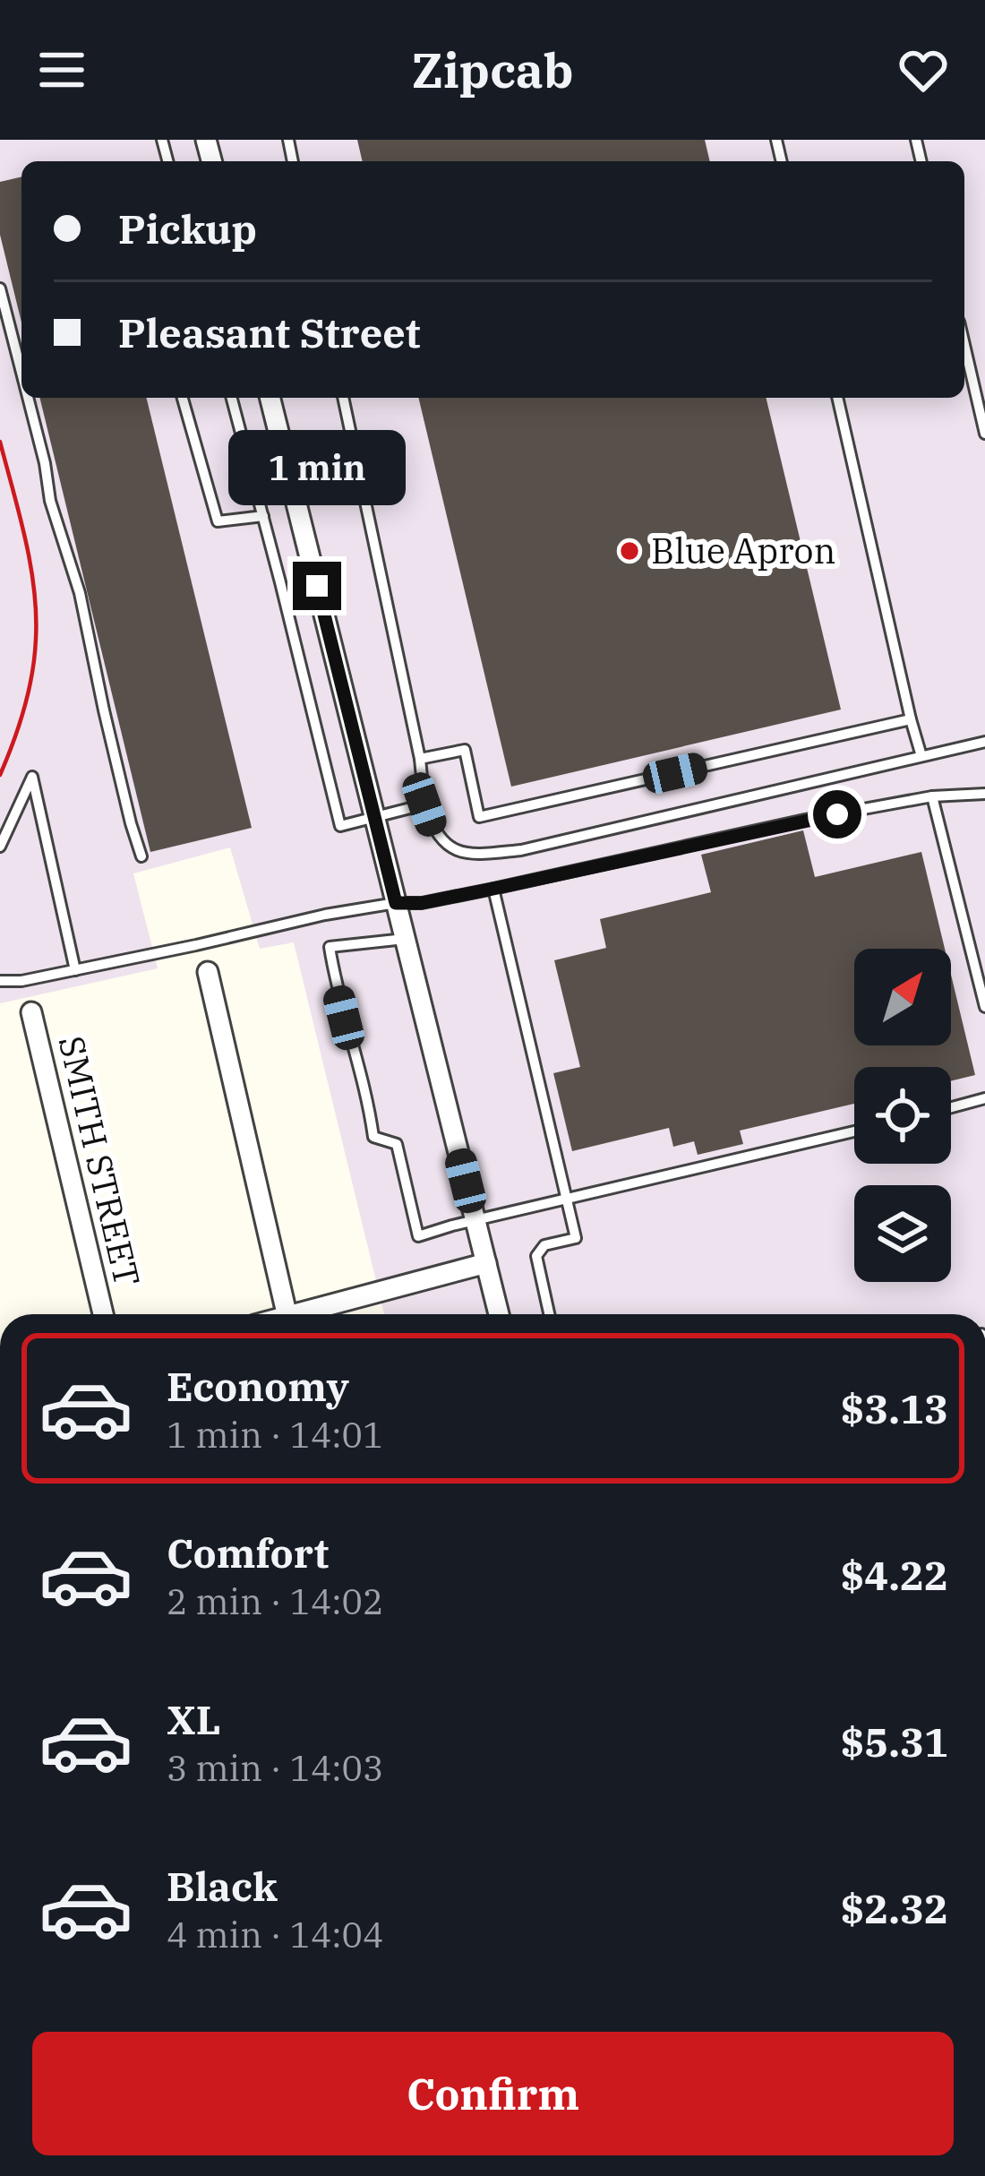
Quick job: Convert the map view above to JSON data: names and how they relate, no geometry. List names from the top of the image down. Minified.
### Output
{"streets":{"street":["SMITH STREET"]},"places":["Blue Apron"],"north":"top right","page":{"header":"Zipcab","banner":["Pickup","Pleasant Street"],"bubble":"1 min","list":[{"name":"Economy","note":"1 min · 14:01","value":"$3.13"},{"name":"Comfort","note":"2 min · 14:02","value":"$4.22"},{"name":"XL","note":"3 min · 14:03","value":"$5.31"},{"name":"Black","note":"4 min · 14:04","value":"$2.32"}],"buttons":"Confirm"}}
